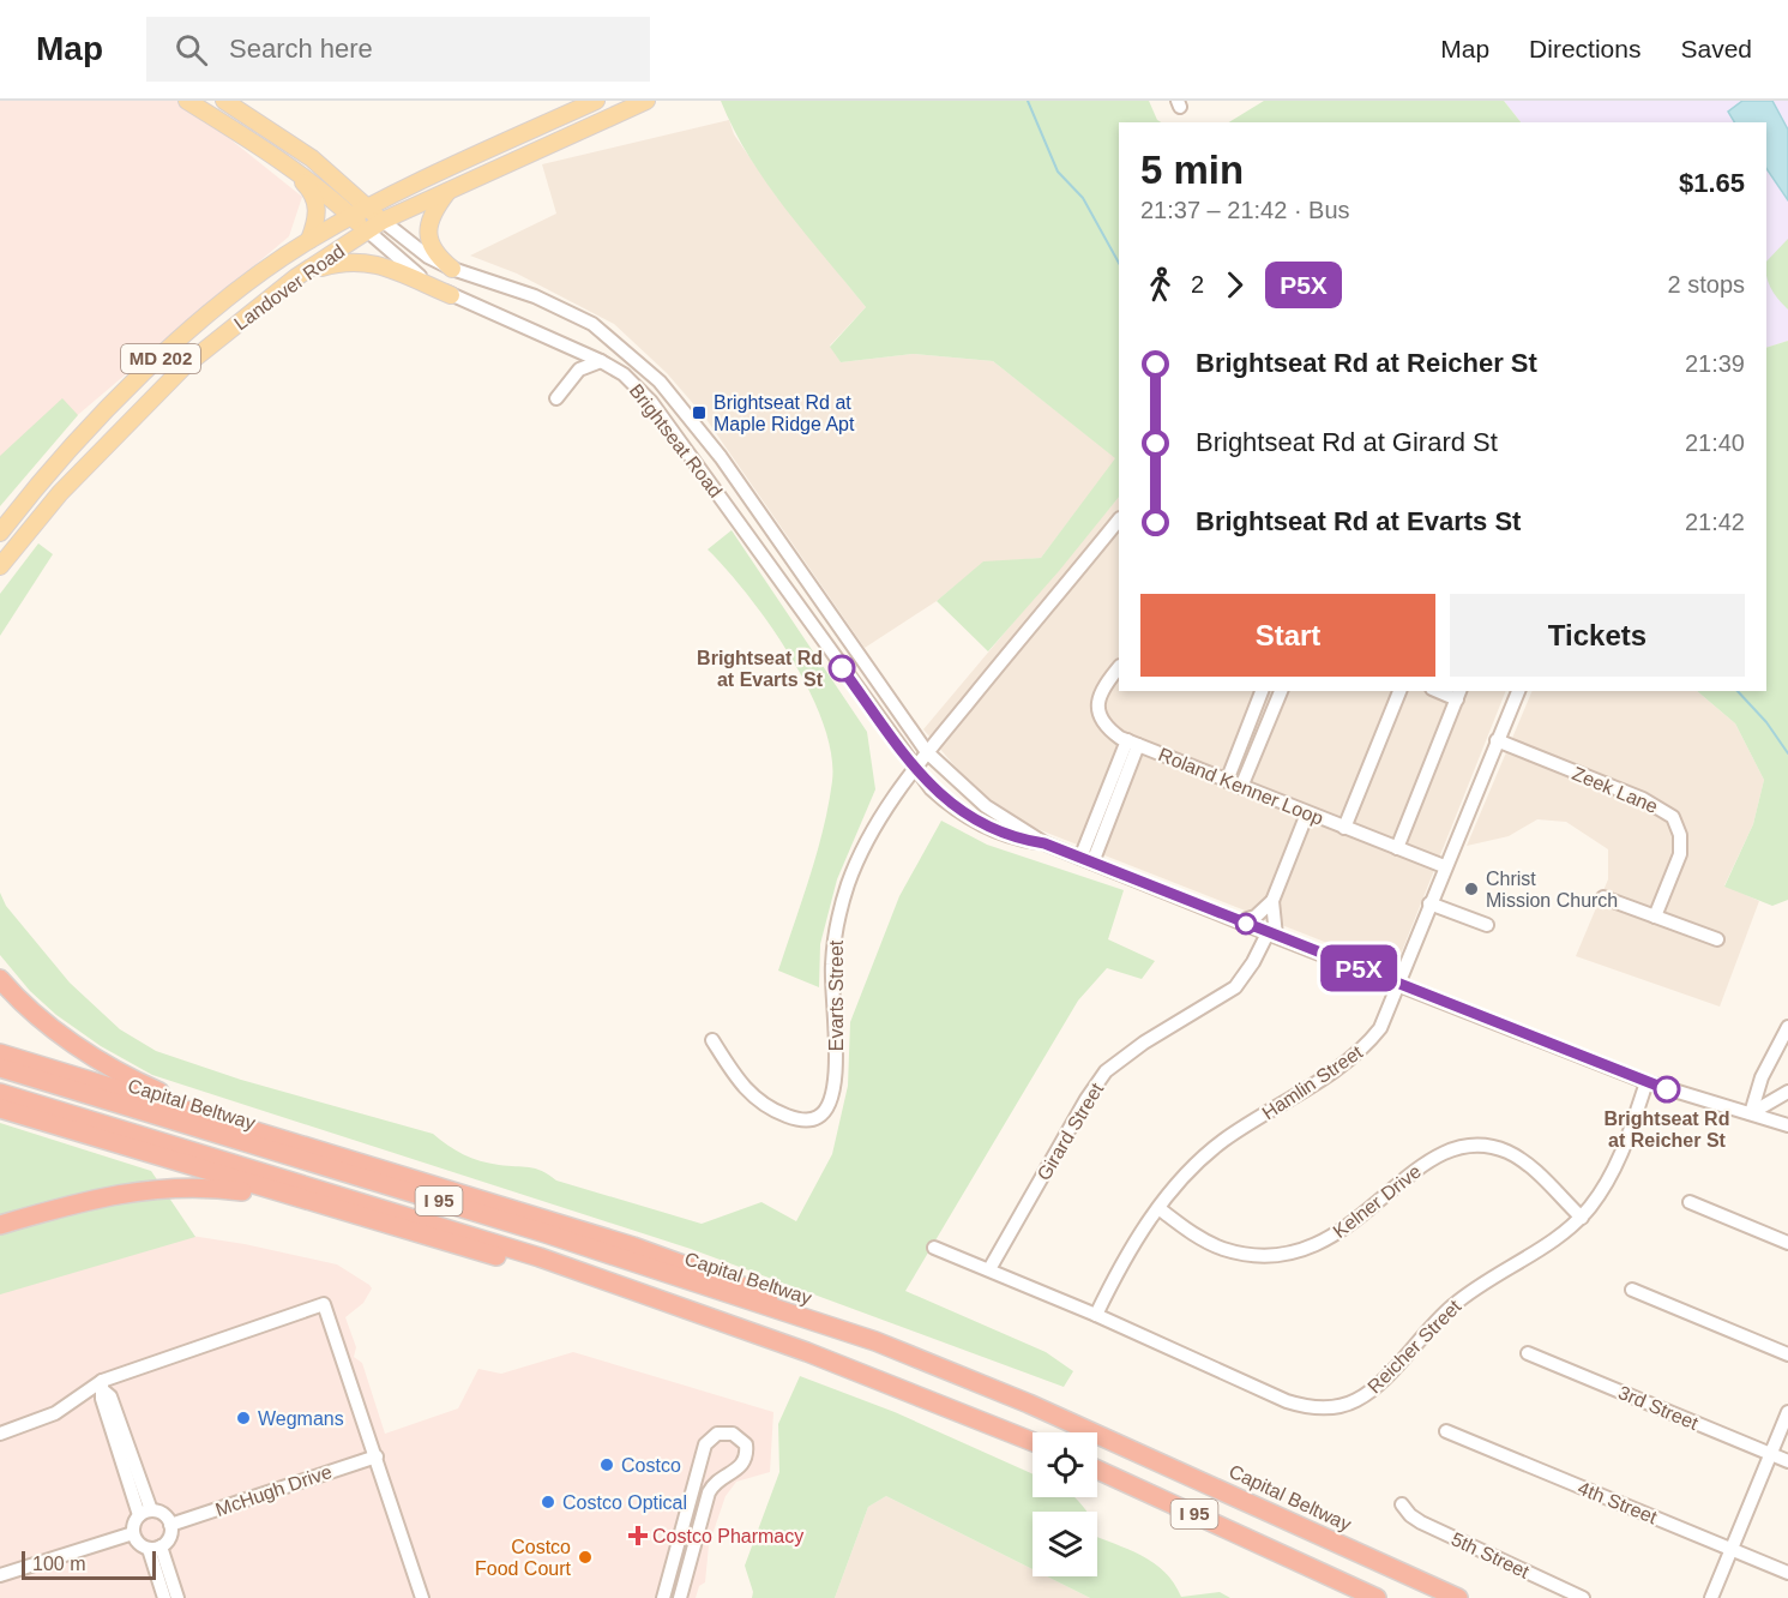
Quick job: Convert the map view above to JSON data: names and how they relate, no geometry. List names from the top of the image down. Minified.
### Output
{"streets":{"highway":["Capital Beltway","I 95"],"main road":["Landover Road","MD 202","Brightseat Road"],"street":["Roland Kenner Loop","Zeek Lane","Evarts Street","Hamlin Street","Girard Street","Kelner Drive","Reicher Street","3rd Street","McHugh Drive","4th Street","5th Street"]},"crossings":[["Landover Road","Brightseat Road"],["Brightseat Road","Evarts Street"],["Brightseat Road","Hamlin Street"],["Brightseat Road","Girard Street"],["Brightseat Road","Reicher Street"],["Roland Kenner Loop","Hamlin Street"],["Zeek Lane","Hamlin Street"],["Hamlin Street","Kelner Drive"],["Hamlin Street","Reicher Street"],["Girard Street","Reicher Street"],["Kelner Drive","Reicher Street"]],"places":{"transit":["Brightseat Rd at Maple Ridge Apt"],"other":["Brightseat Rd at Evarts St","Christ Mission Church","Brightseat Rd at Reicher St","Wegmans","Costco","Costco Optical","Costco Food Court"],"health":["Costco Pharmacy"]},"lines":["bus line P5X"],"scale_bar":"100 m","page":{"header":"Map","search":"Search here","nav":["Map","Directions","Saved"],"on_map":"P5X","heading":["5 min","21:37 – 21:42 · Bus","$1.65"],"legs":["2","P5X","2 stops"],"list":[{"name":"Brightseat Rd at Reicher St","value":"21:39"},{"name":"Brightseat Rd at Girard St","value":"21:40"},{"name":"Brightseat Rd at Evarts St","value":"21:42"}],"buttons":["Start","Tickets"],"scale":"100 m"}}
